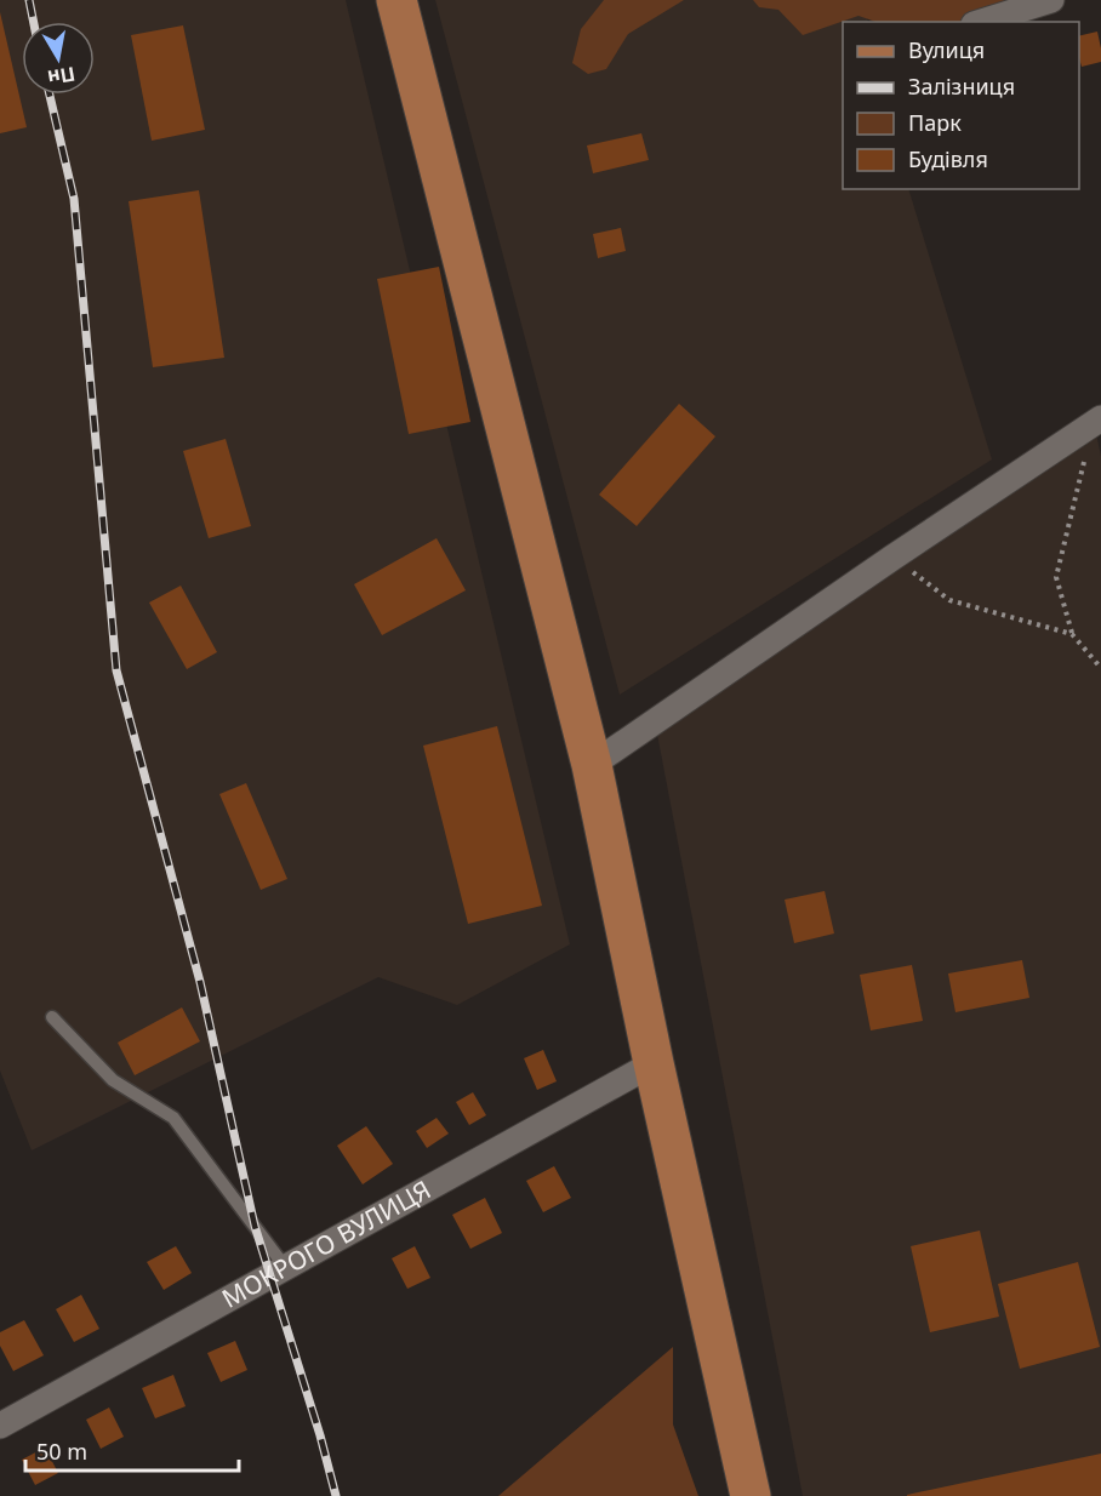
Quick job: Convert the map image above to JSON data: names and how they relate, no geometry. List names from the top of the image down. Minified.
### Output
{"streets":{"street":["МОКРОГО ВУЛИЦЯ"]},"legend":["Вулиця","Залізниця","Парк","Будівля"],"scale_bar":"50 m","north":"bottom"}
